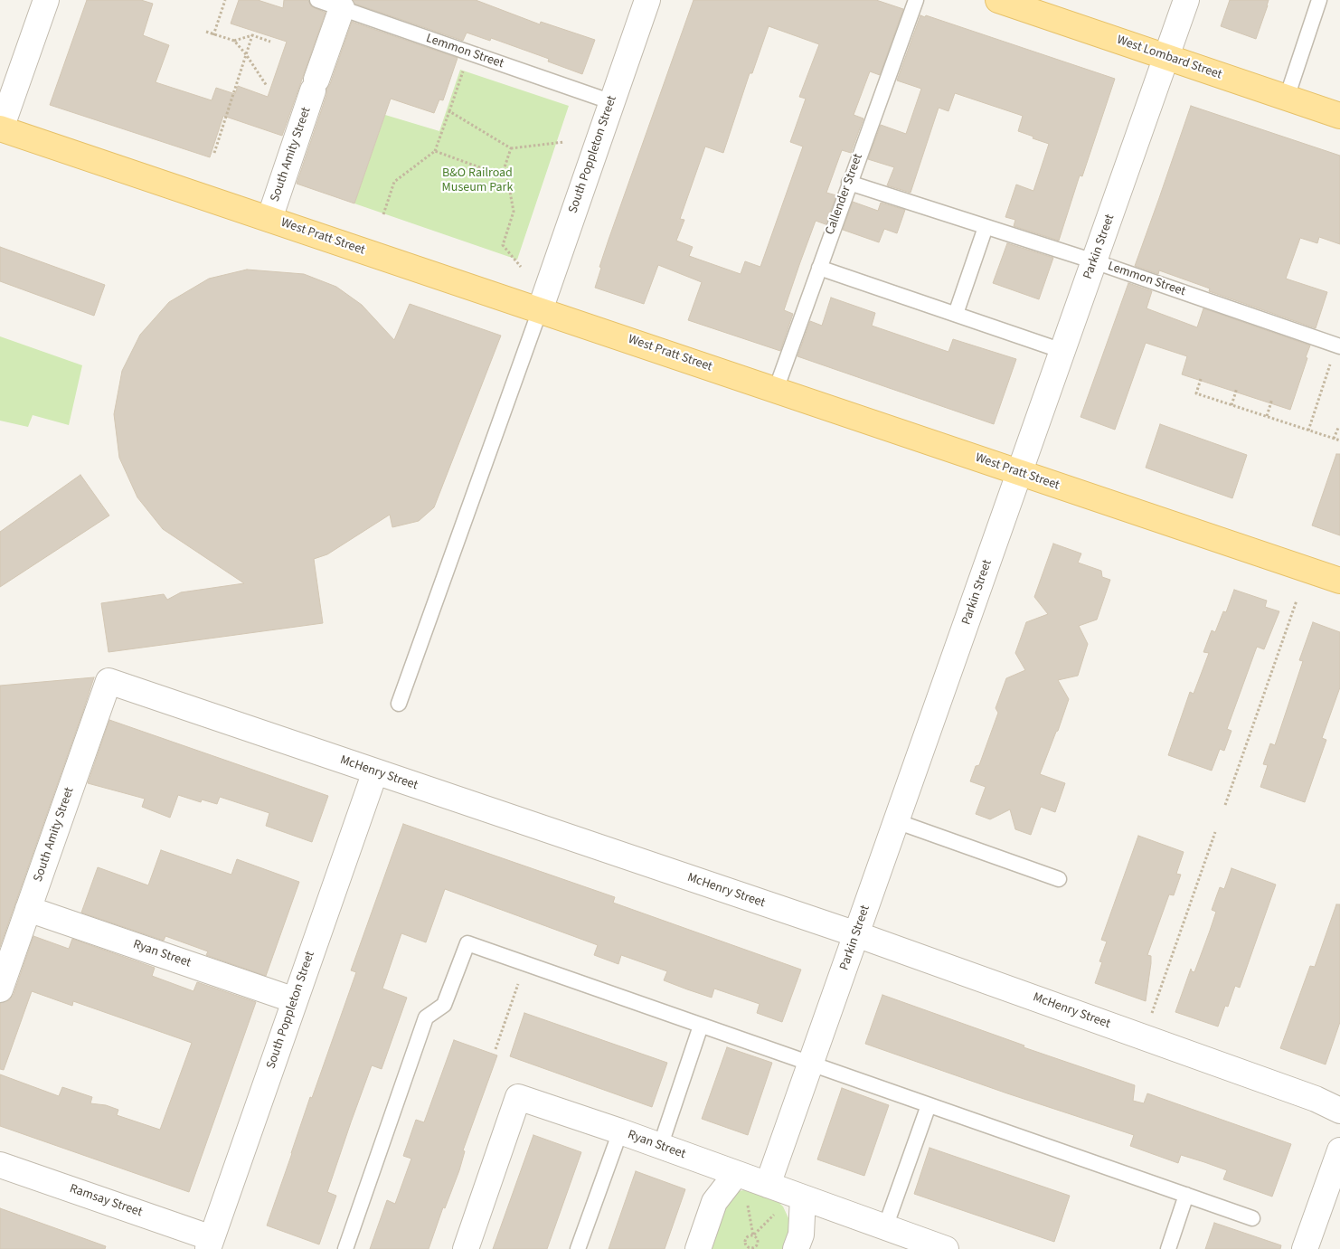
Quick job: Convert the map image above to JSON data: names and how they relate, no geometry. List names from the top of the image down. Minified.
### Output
{"streets":{"main road":["West Lombard Street","West Pratt Street"],"street":["South Amity Street","South Poppleton Street","Parkin Street","McHenry Street","Ryan Street","Ramsay Street"],"lane":["Lemmon Street","Callender Street"]},"crossings":[["Lemmon Street","South Amity Street"],["Lemmon Street","South Poppleton Street"],["Lemmon Street","Callender Street"],["Lemmon Street","Parkin Street"],["West Lombard Street","Parkin Street"],["South Amity Street","West Pratt Street"],["South Amity Street","McHenry Street"],["South Amity Street","Ryan Street"],["South Poppleton Street","West Pratt Street"],["South Poppleton Street","McHenry Street"],["South Poppleton Street","Ryan Street"],["South Poppleton Street","Ramsay Street"],["Callender Street","West Pratt Street"],["West Pratt Street","Parkin Street"],["Parkin Street","McHenry Street"],["Parkin Street","Ryan Street"]],"parks":["B&O Railroad Museum Park"]}
